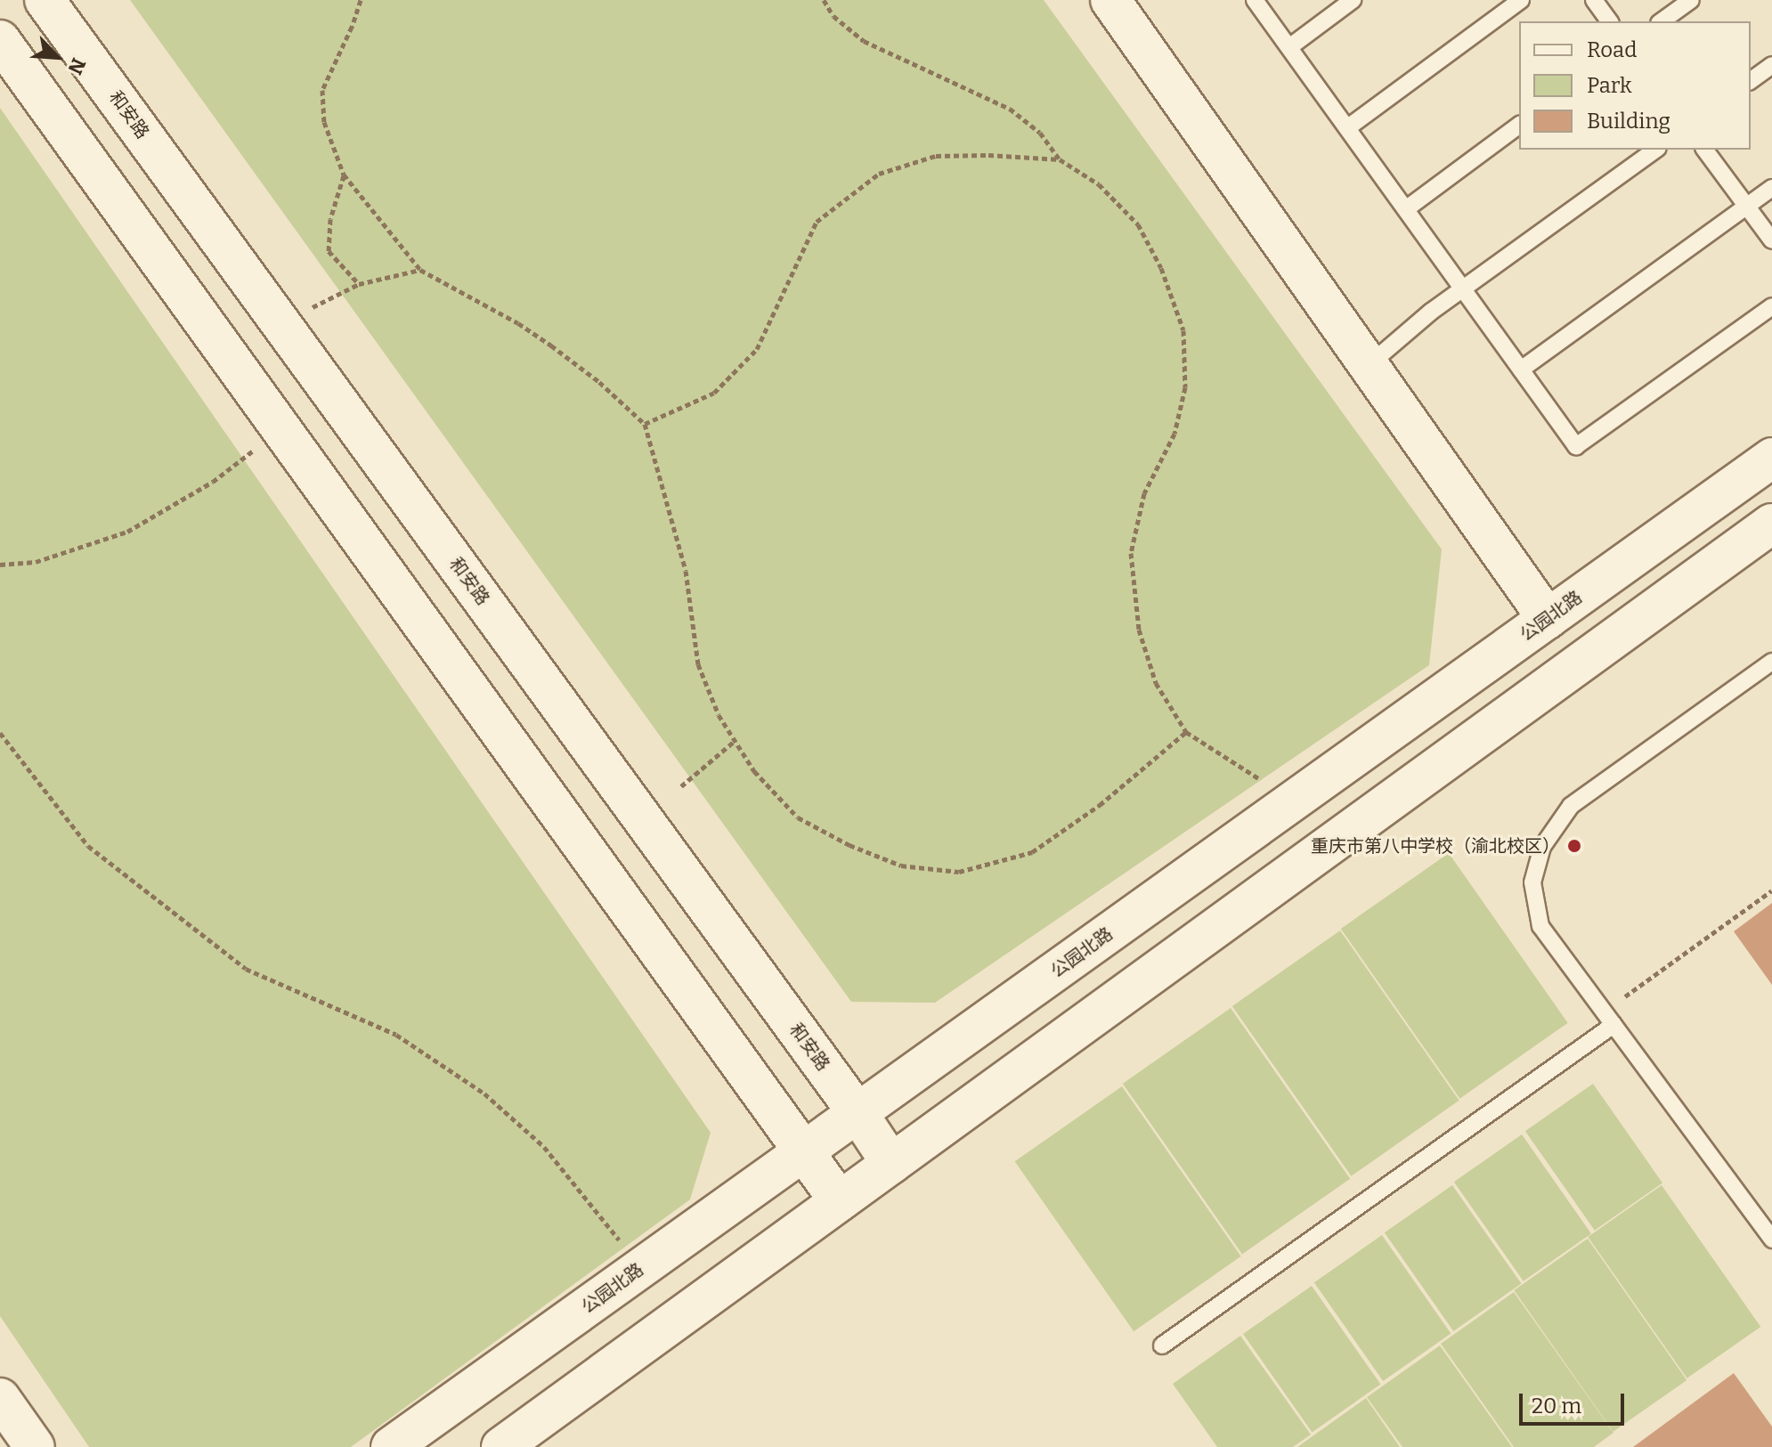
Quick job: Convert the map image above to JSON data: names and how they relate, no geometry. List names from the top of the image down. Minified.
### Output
{"streets":{"main road":["和安路","公园北路"]},"crossings":[["和安路","公园北路"]],"places":["重庆市第八中学校（渝北校区）"],"legend":["Road","Park","Building"],"scale_bar":"20 m","north":"bottom right"}
